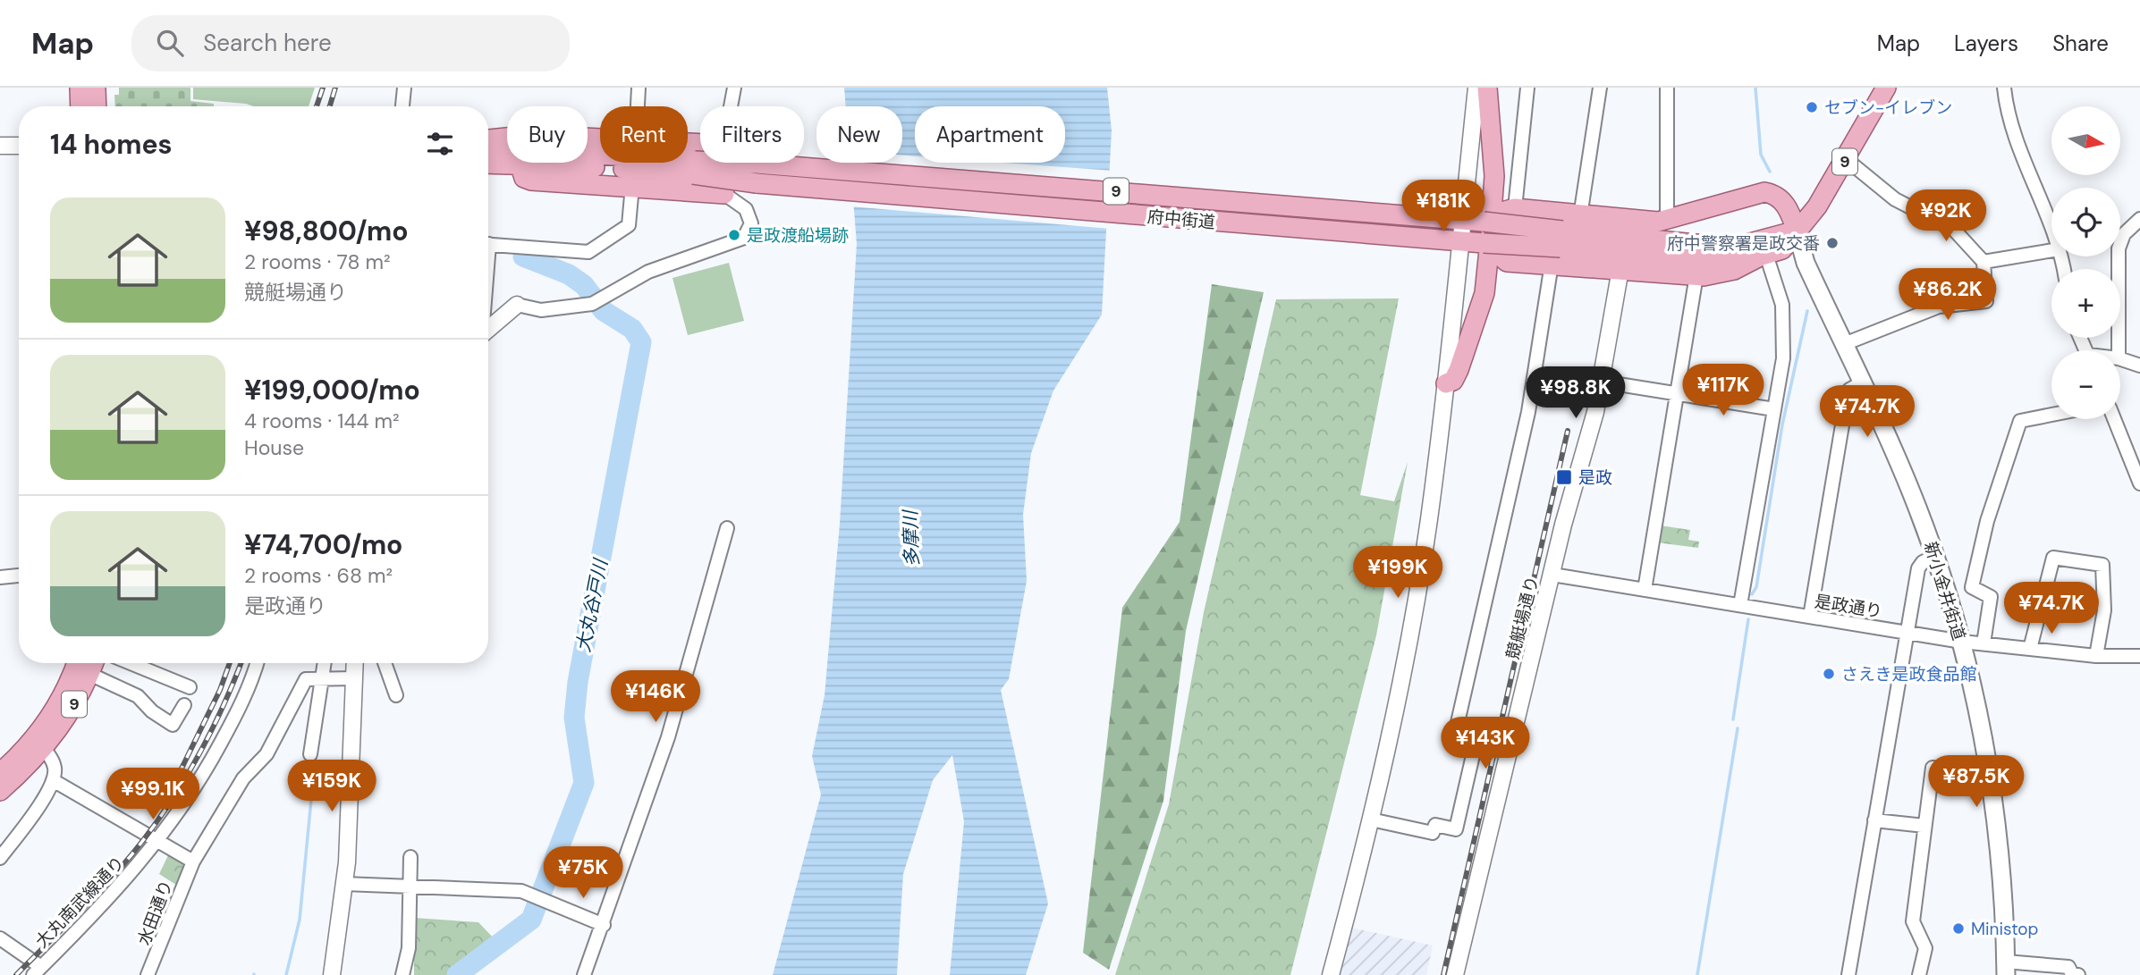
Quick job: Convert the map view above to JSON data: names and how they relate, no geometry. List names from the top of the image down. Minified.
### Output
{"streets":{"main road":["9","府中街道","新小金井街道"],"street":["是政通り","競艇場通り","大丸南武線通り","水田通り"]},"crossings":[["府中街道","新小金井街道"],["新小金井街道","是政通り"],["是政通り","競艇場通り"]],"water":["多摩川","大丸谷戸川"],"places":{"other":["セブン-イレブン","是政渡船場跡","府中警察署是政交番","さえき是政食品館","Ministop"],"transit":["是政"]},"north":"right","page":{"header":"Map","search":"Search here","nav":["Map","Layers","Share"],"map_buttons":["+","−"],"chip":["Buy","Rent","Filters","New","Apartment"],"heading":"14 homes","price":["¥181K","¥92K","¥86.2K","¥117K","¥98.8K","¥74.7K","¥199K","¥74.7K","¥146K","¥143K","¥87.5K","¥159K","¥99.1K","¥75K"],"list":[{"name":"¥98,800/mo","note":"2 rooms · 78 m² · 競艇場通り"},{"name":"¥199,000/mo","note":"4 rooms · 144 m² · House"},{"name":"¥74,700/mo","note":"2 rooms · 68 m² · 是政通り"}]}}
